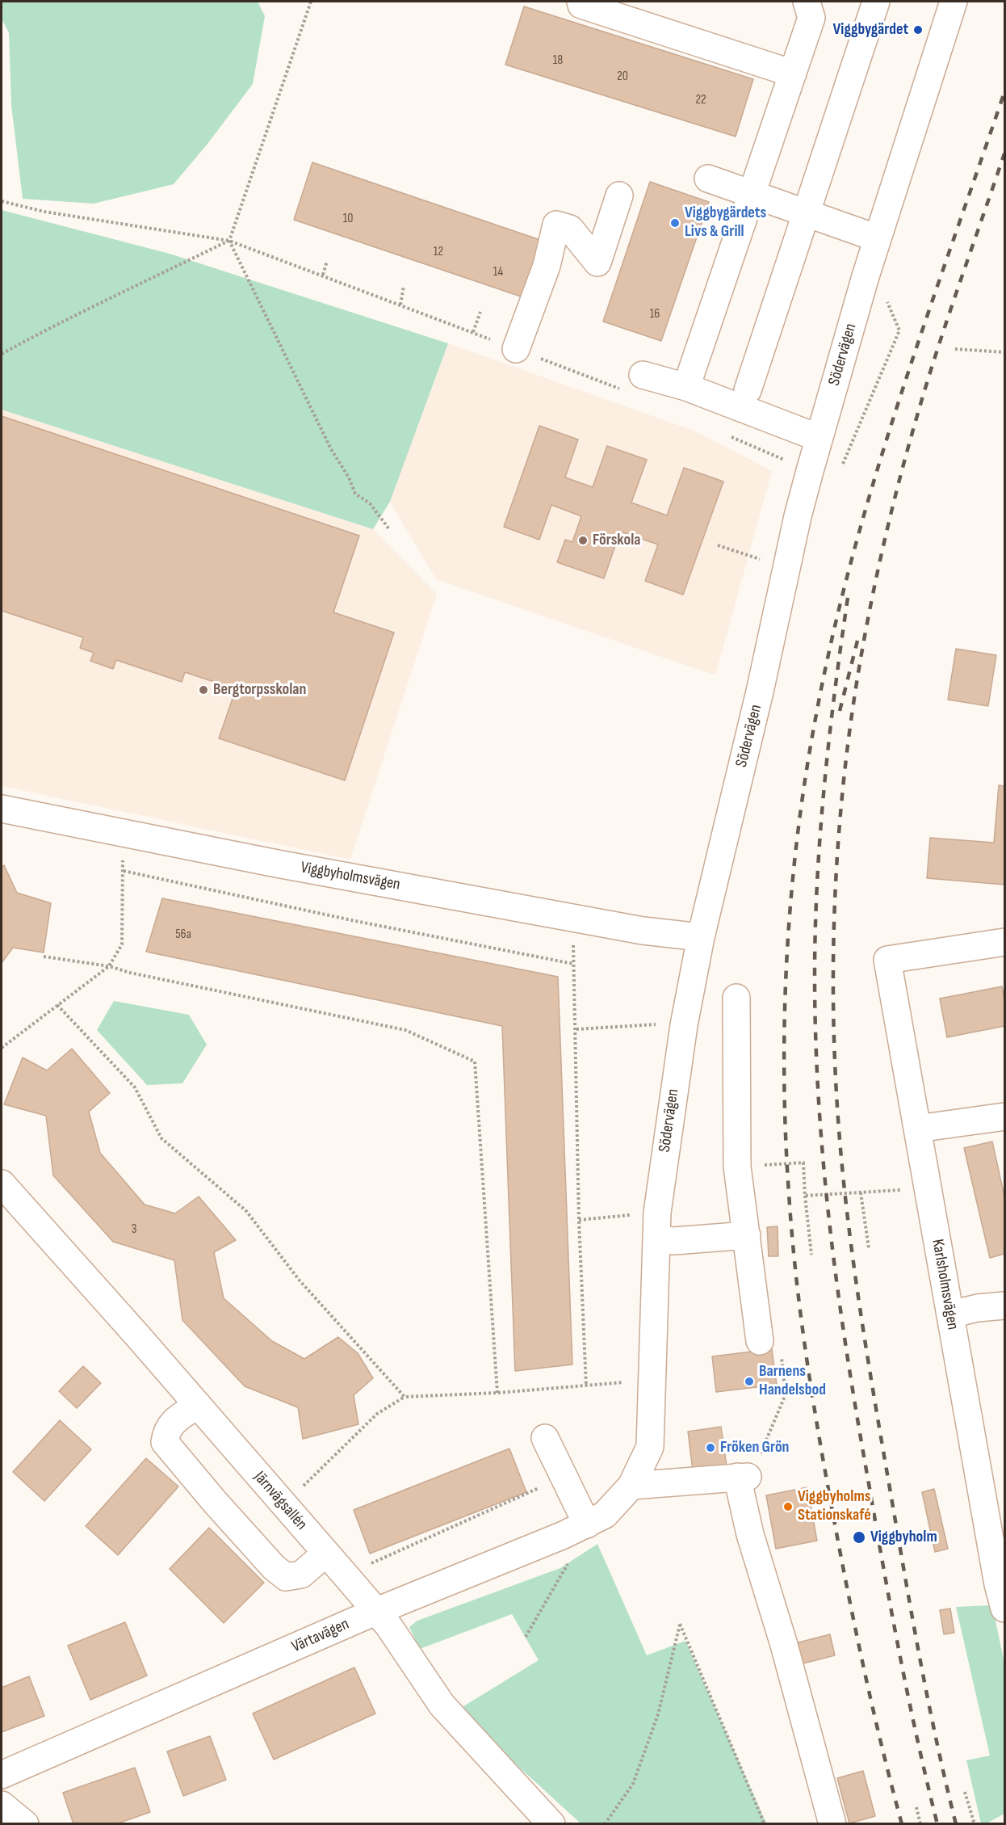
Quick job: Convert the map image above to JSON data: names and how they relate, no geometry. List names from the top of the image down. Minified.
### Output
{"streets":{"street":["Södervägen","Viggbyholmsvägen","Karlsholmsvägen","Järnvägsallén","Värtavägen"]},"crossings":[["Södervägen","Viggbyholmsvägen"],["Södervägen","Värtavägen"],["Järnvägsallén","Värtavägen"]],"places":["Viggbygärdet","Viggbygärdets Livs & Grill","Förskola","Bergtorpsskolan","Barnens Handelsbod","Fröken Grön","Viggbyholms Stationskafé","Viggbyholm"],"house_numbers":["18","20","22","10","12","14","16","56a","3"]}
